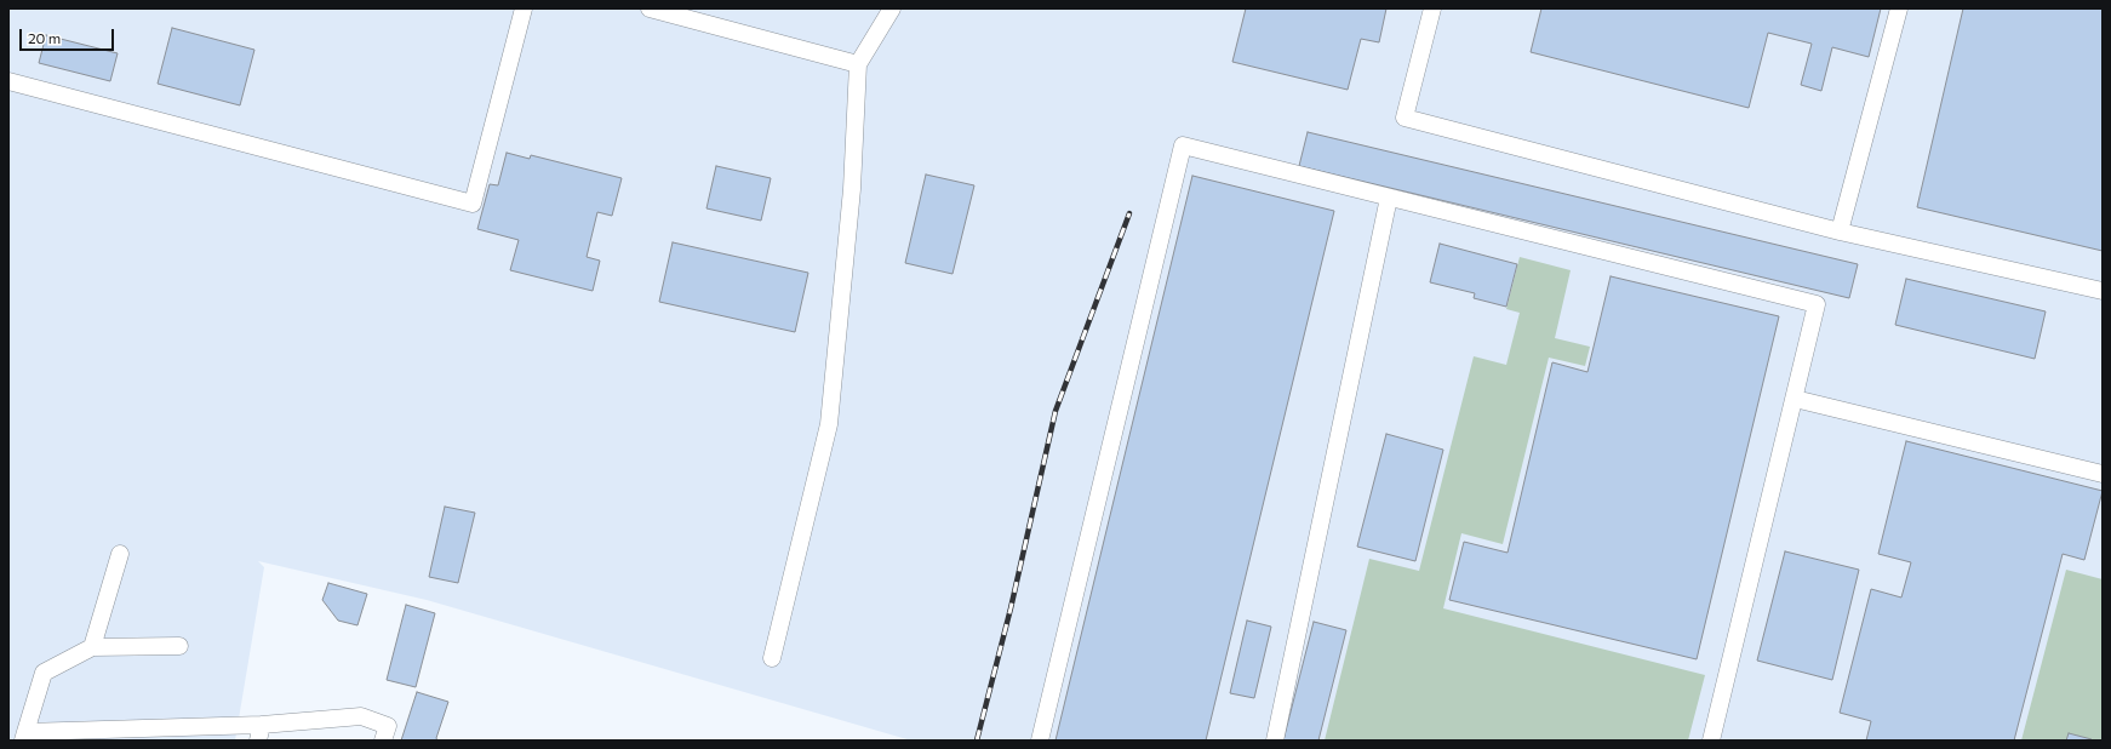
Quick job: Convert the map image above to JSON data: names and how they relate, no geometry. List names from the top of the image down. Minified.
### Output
{"scale_bar":"20 m"}
